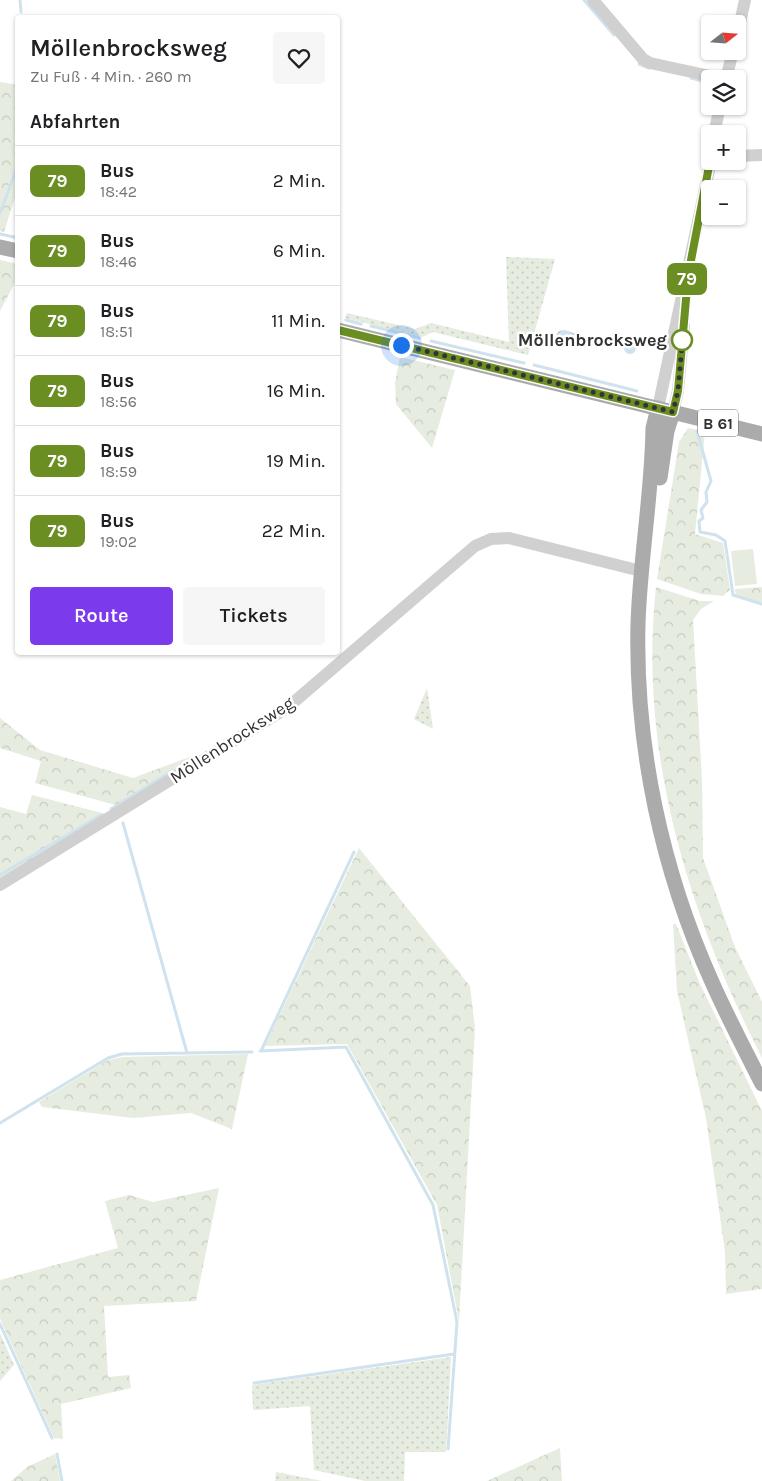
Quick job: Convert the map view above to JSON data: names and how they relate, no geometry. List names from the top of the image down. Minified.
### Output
{"streets":{"main road":["B 61"],"street":["Möllenbrocksweg"]},"places":["Möllenbrocksweg"],"lines":["bus line 79"],"north":"right","page":{"on_map":"79","map_buttons":["+","−"],"heading":[["Möllenbrocksweg","Zu Fuß · 4 Min. · 260 m"],"Abfahrten"],"list":[{"mark":"79","name":"Bus","note":"18:42","value":"2 Min."},{"mark":"79","name":"Bus","note":"18:46","value":"6 Min."},{"mark":"79","name":"Bus","note":"18:51","value":"11 Min."},{"mark":"79","name":"Bus","note":"18:56","value":"16 Min."},{"mark":"79","name":"Bus","note":"18:59","value":"19 Min."},{"mark":"79","name":"Bus","note":"19:02","value":"22 Min."}],"buttons":["Route","Tickets"]}}
